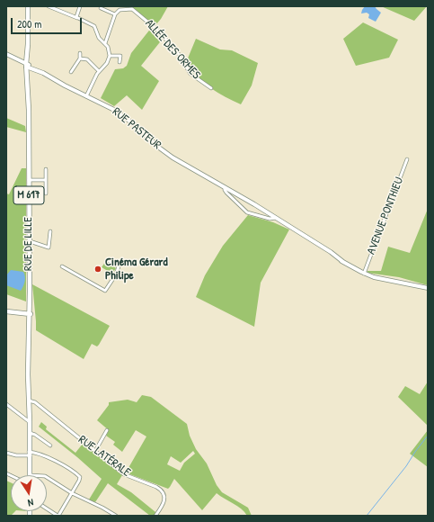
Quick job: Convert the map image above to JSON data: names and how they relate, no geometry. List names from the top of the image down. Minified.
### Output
{"streets":{"main road":["RUE PASTEUR","M 617","RUE DE LILLE"],"street":["ALLÉE DES ORMES","AVENUE PONTHIEU","RUE LATÉRALE"]},"crossings":[["RUE PASTEUR","AVENUE PONTHIEU"],["RUE PASTEUR","RUE DE LILLE"],["RUE DE LILLE","RUE LATÉRALE"]],"places":["Cinéma Gérard Philipe"],"scale_bar":"200 m","north":"bottom"}
